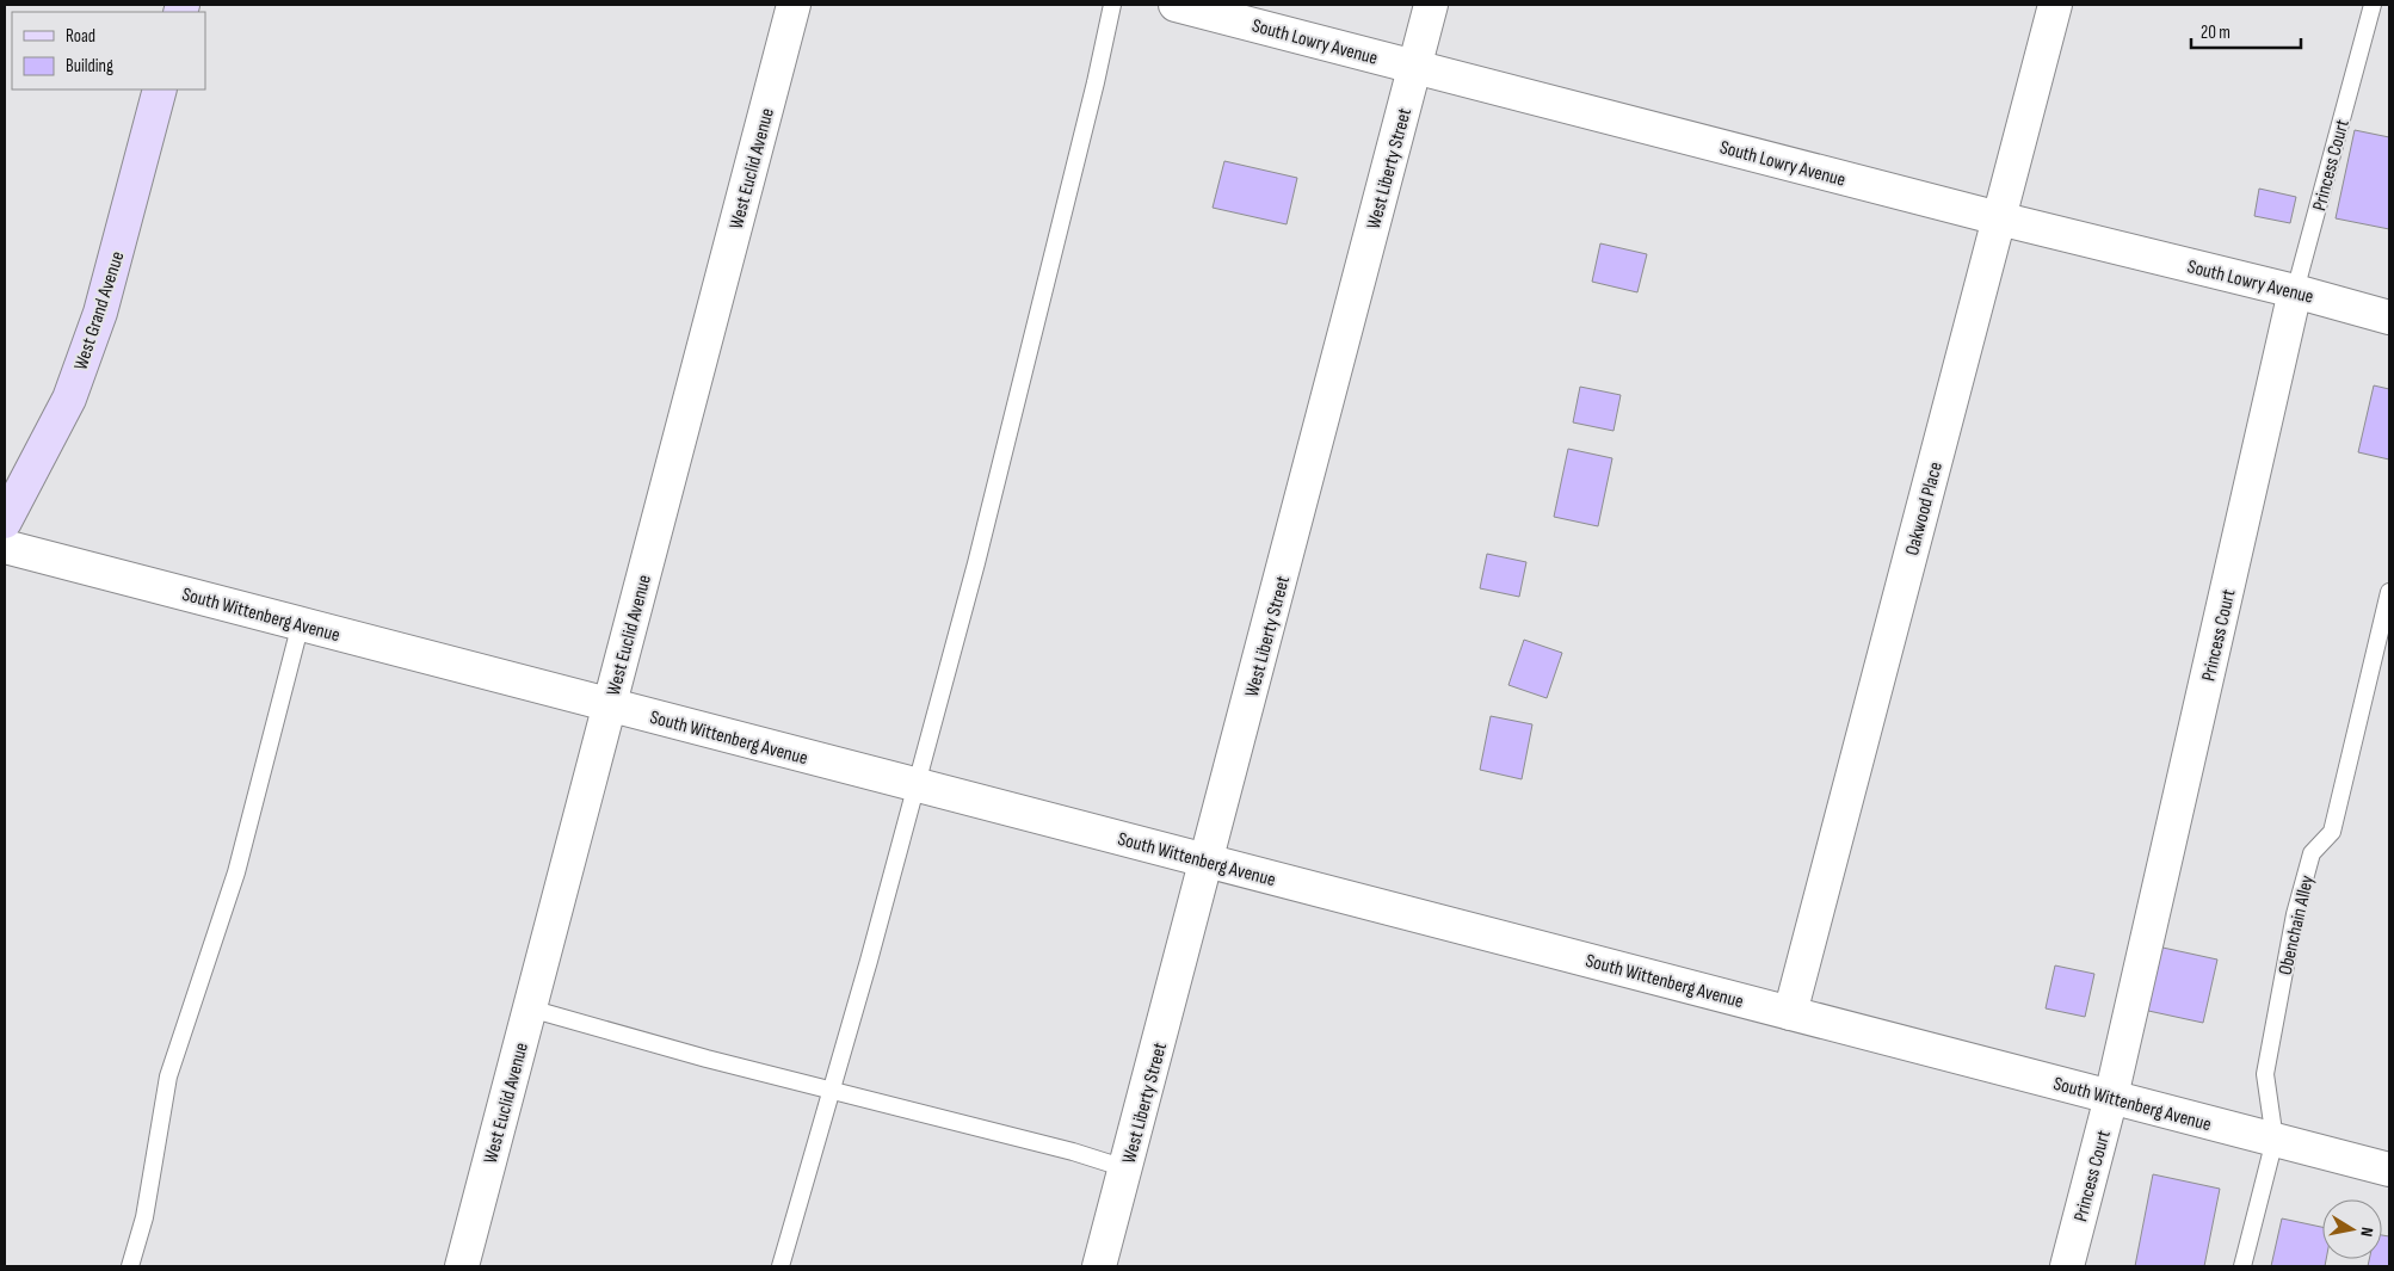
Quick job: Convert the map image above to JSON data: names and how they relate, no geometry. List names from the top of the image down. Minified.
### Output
{"streets":{"street":["South Lowry Avenue","Princess Court","West Euclid Avenue","West Liberty Street","West Grand Avenue","Oakwood Place","South Wittenberg Avenue"],"lane":["Obenchain Alley"]},"crossings":[["South Lowry Avenue","Princess Court"],["South Lowry Avenue","West Liberty Street"],["South Lowry Avenue","Oakwood Place"],["Princess Court","South Wittenberg Avenue"],["West Euclid Avenue","South Wittenberg Avenue"],["West Liberty Street","South Wittenberg Avenue"],["Oakwood Place","South Wittenberg Avenue"],["South Wittenberg Avenue","Obenchain Alley"]],"legend":["Road","Building"],"scale_bar":"20 m","north":"right"}
